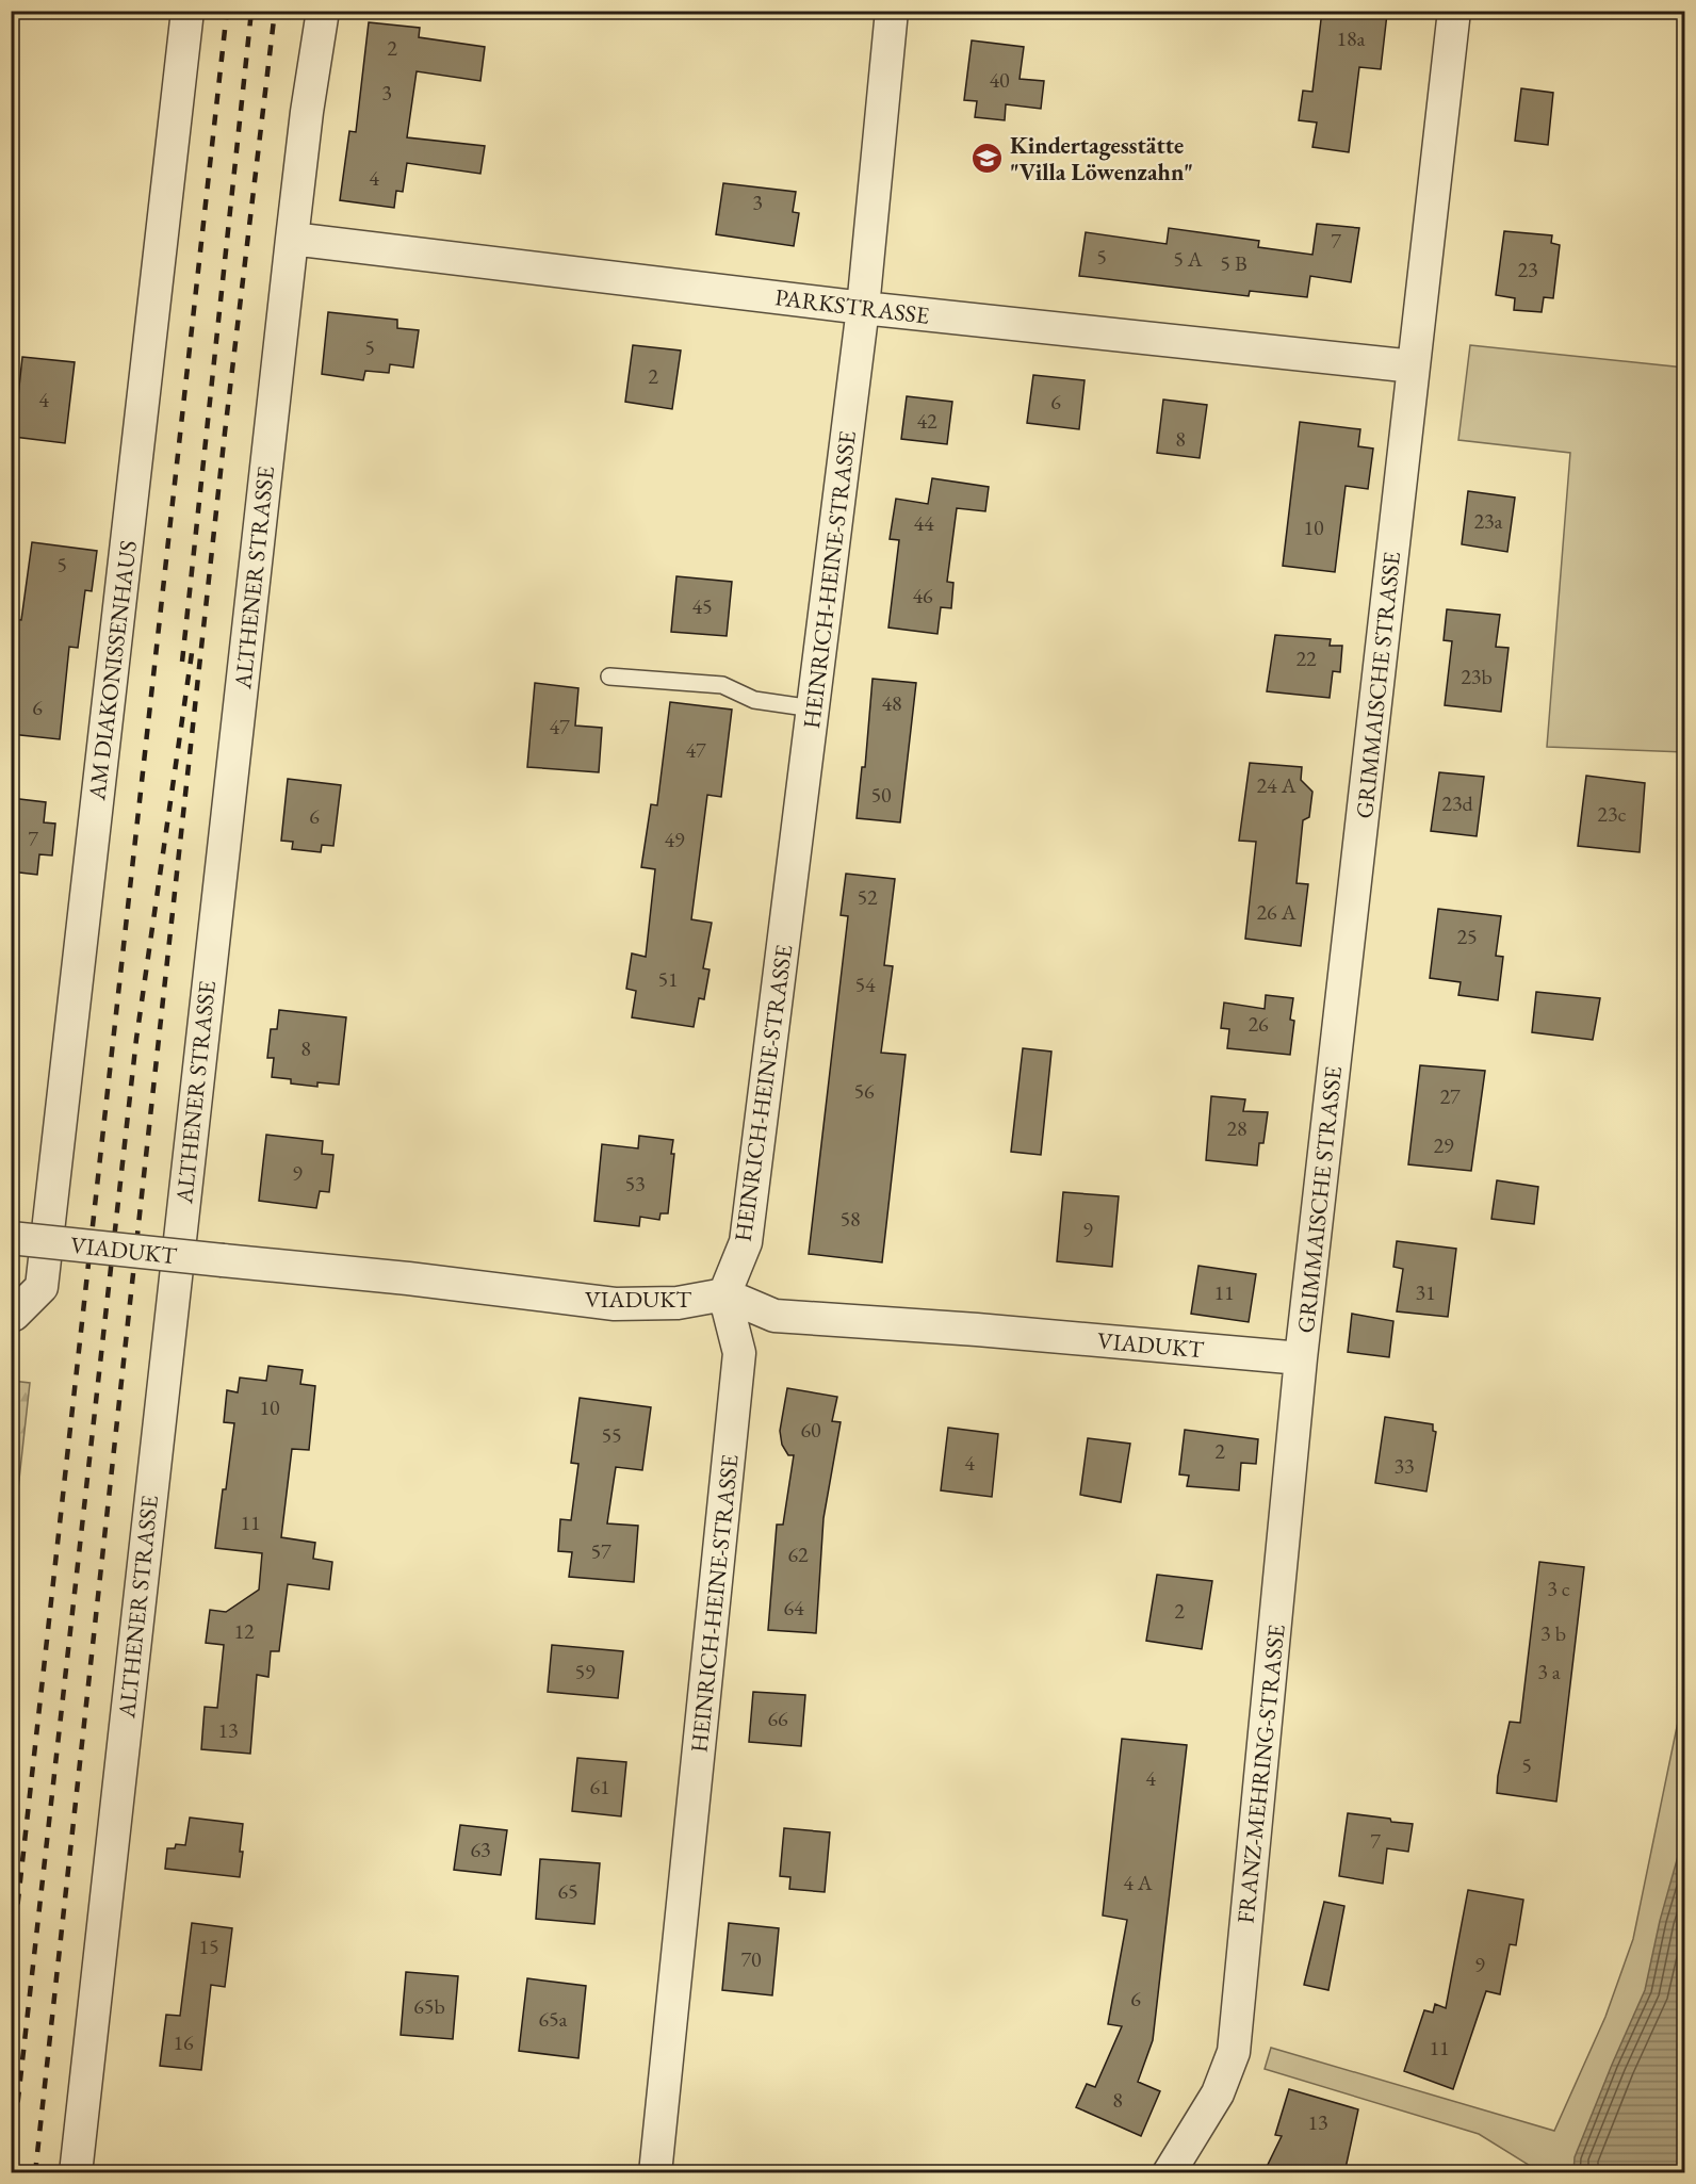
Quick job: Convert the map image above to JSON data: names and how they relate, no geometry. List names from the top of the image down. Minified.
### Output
{"streets":{"street":["PARKSTRASSE","ALTHENER STRASSE","HEINRICH-HEINE-STRASSE","AM DIAKONISSENHAUS","GRIMMAISCHE STRASSE","VIADUKT","FRANZ-MEHRING-STRASSE"]},"crossings":[["PARKSTRASSE","ALTHENER STRASSE"],["PARKSTRASSE","HEINRICH-HEINE-STRASSE"],["PARKSTRASSE","GRIMMAISCHE STRASSE"],["HEINRICH-HEINE-STRASSE","VIADUKT"],["GRIMMAISCHE STRASSE","VIADUKT"],["GRIMMAISCHE STRASSE","FRANZ-MEHRING-STRASSE"],["VIADUKT","FRANZ-MEHRING-STRASSE"]],"places":{"school or university":["Kindertagesstätte \"Villa Löwenzahn\""]},"house_numbers":["18a","2","40","3","4","3","7","5","5 A","5 B","23","5","2","4","6","42","8","23a","44","10","5","46","45","22","23b","48","6","47","47","24 A","50","23d","23c","6","7","49","52","26 A","25","51","54","26","8","56","27","28","29","9","53","58","9","11","31","10","60","55","2","4","33","11","57","62","3 c","64","2","12","3 b","59","3 a","66","13","5","4","61","7","63","4 A","65","15","70","9","6","65b","65a","16","11","8","13"]}
